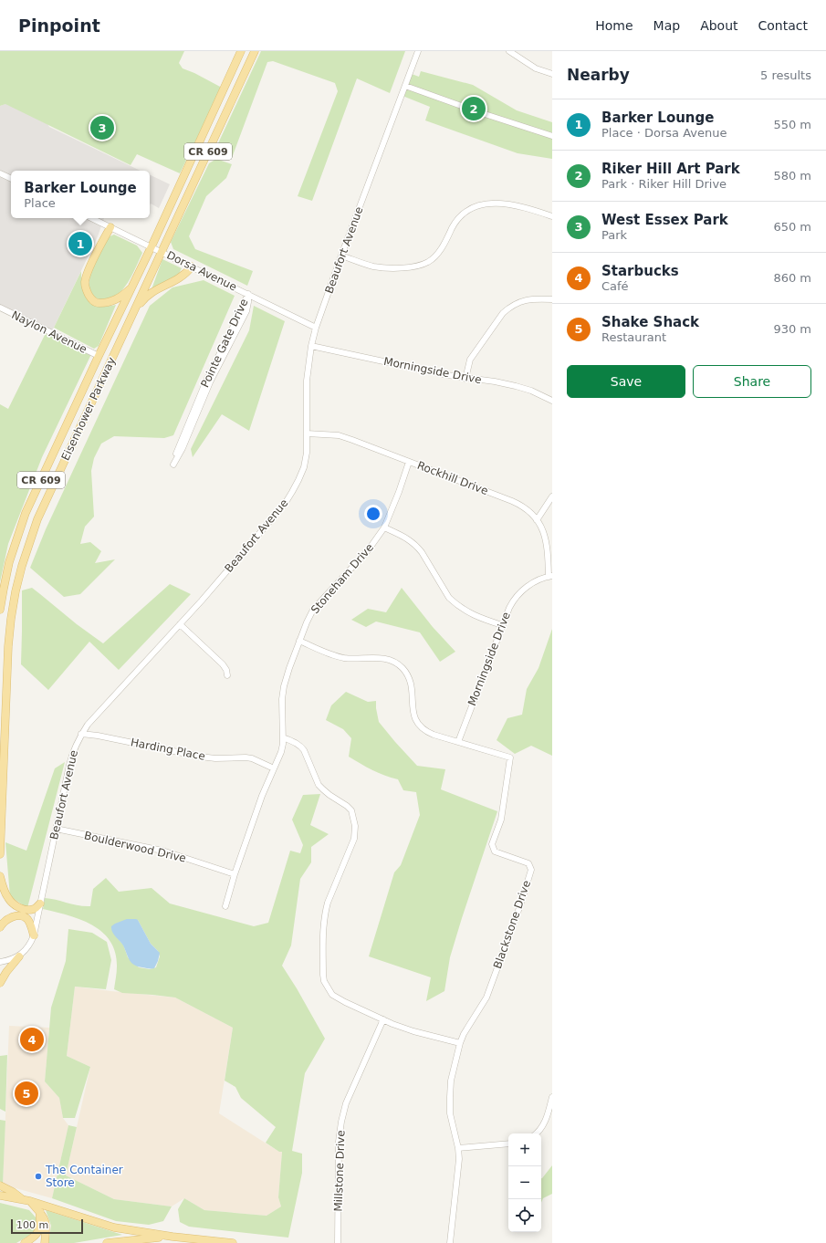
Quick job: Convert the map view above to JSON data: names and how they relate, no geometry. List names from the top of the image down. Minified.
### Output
{"streets":{"main road":["CR 609","Eisenhower Parkway"],"street":["Beaufort Avenue","Dorsa Avenue","Naylon Avenue","Pointe Gate Drive","Morningside Drive","Rockhill Drive","Stoneham Drive","Harding Place","Boulderwood Drive","Blackstone Drive","Millstone Drive"]},"crossings":[["Beaufort Avenue","Dorsa Avenue"],["Beaufort Avenue","Morningside Drive"],["Beaufort Avenue","Rockhill Drive"],["Beaufort Avenue","Harding Place"],["Beaufort Avenue","Boulderwood Drive"],["Dorsa Avenue","Pointe Gate Drive"],["Dorsa Avenue","Eisenhower Parkway"],["Naylon Avenue","Eisenhower Parkway"],["Morningside Drive","Rockhill Drive"],["Morningside Drive","Blackstone Drive"],["Rockhill Drive","Stoneham Drive"],["Stoneham Drive","Harding Place"],["Stoneham Drive","Boulderwood Drive"],["Stoneham Drive","Blackstone Drive"]],"places":["The Container Store"],"scale_bar":"100 m","page":{"header":"Pinpoint","nav":["Home","Map","About","Contact"],"heading":["Nearby","5 results"],"pins":["2","3","1","4","5"],"list":[{"mark":"1","name":"Barker Lounge","note":"Place · Dorsa Avenue","value":"550 m"},{"mark":"2","name":"Riker Hill Art Park","note":"Park · Riker Hill Drive","value":"580 m"},{"mark":"3","name":"West Essex Park","note":"Park","value":"650 m"},{"mark":"4","name":"Starbucks","note":"Café","value":"860 m"},{"mark":"5","name":"Shake Shack","note":"Restaurant","value":"930 m"}],"popup":["Barker Lounge","Place"],"buttons":["Save","Share"],"map_buttons":["+","−"],"scale":"100 m"}}
